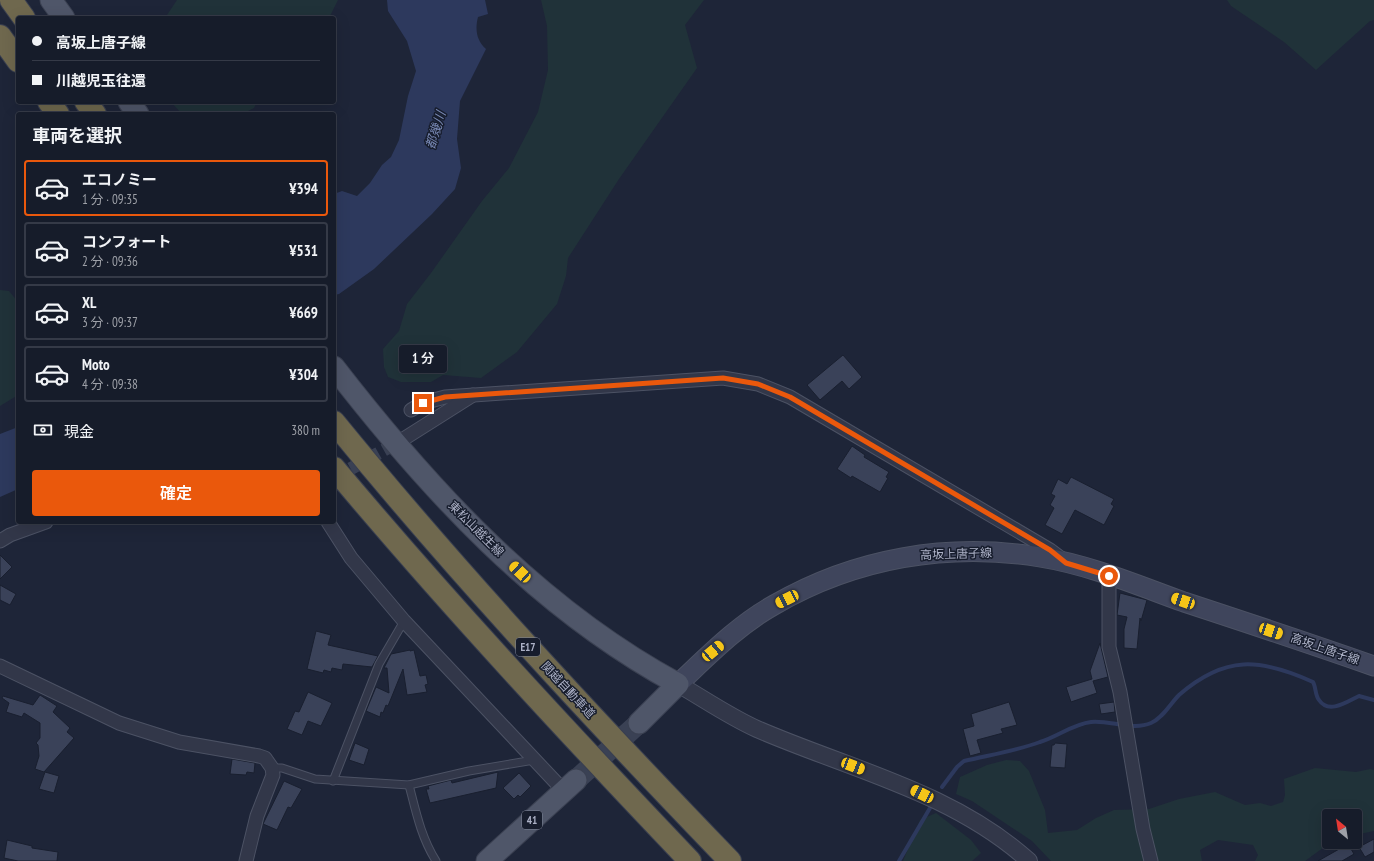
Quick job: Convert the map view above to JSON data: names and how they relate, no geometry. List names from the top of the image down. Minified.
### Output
{"streets":{"highway":["E17","関越自動車道"],"main road":["東松山越生線","高坂上唐子線","41"]},"crossings":[["東松山越生線","高坂上唐子線"]],"water":["都幾川"],"north":"top left","page":{"banner":["高坂上唐子線","川越児玉往還"],"heading":"車両を選択","list":[{"name":"エコノミー","note":"1 分 · 09:35","value":"¥394"},{"name":"コンフォート","note":"2 分 · 09:36","value":"¥531"},{"name":"XL","note":"3 分 · 09:37","value":"¥669"},{"name":"Moto","note":"4 分 · 09:38","value":"¥304"}],"bubble":"1 分","pay":["現金","380 m"],"buttons":"確定"}}
